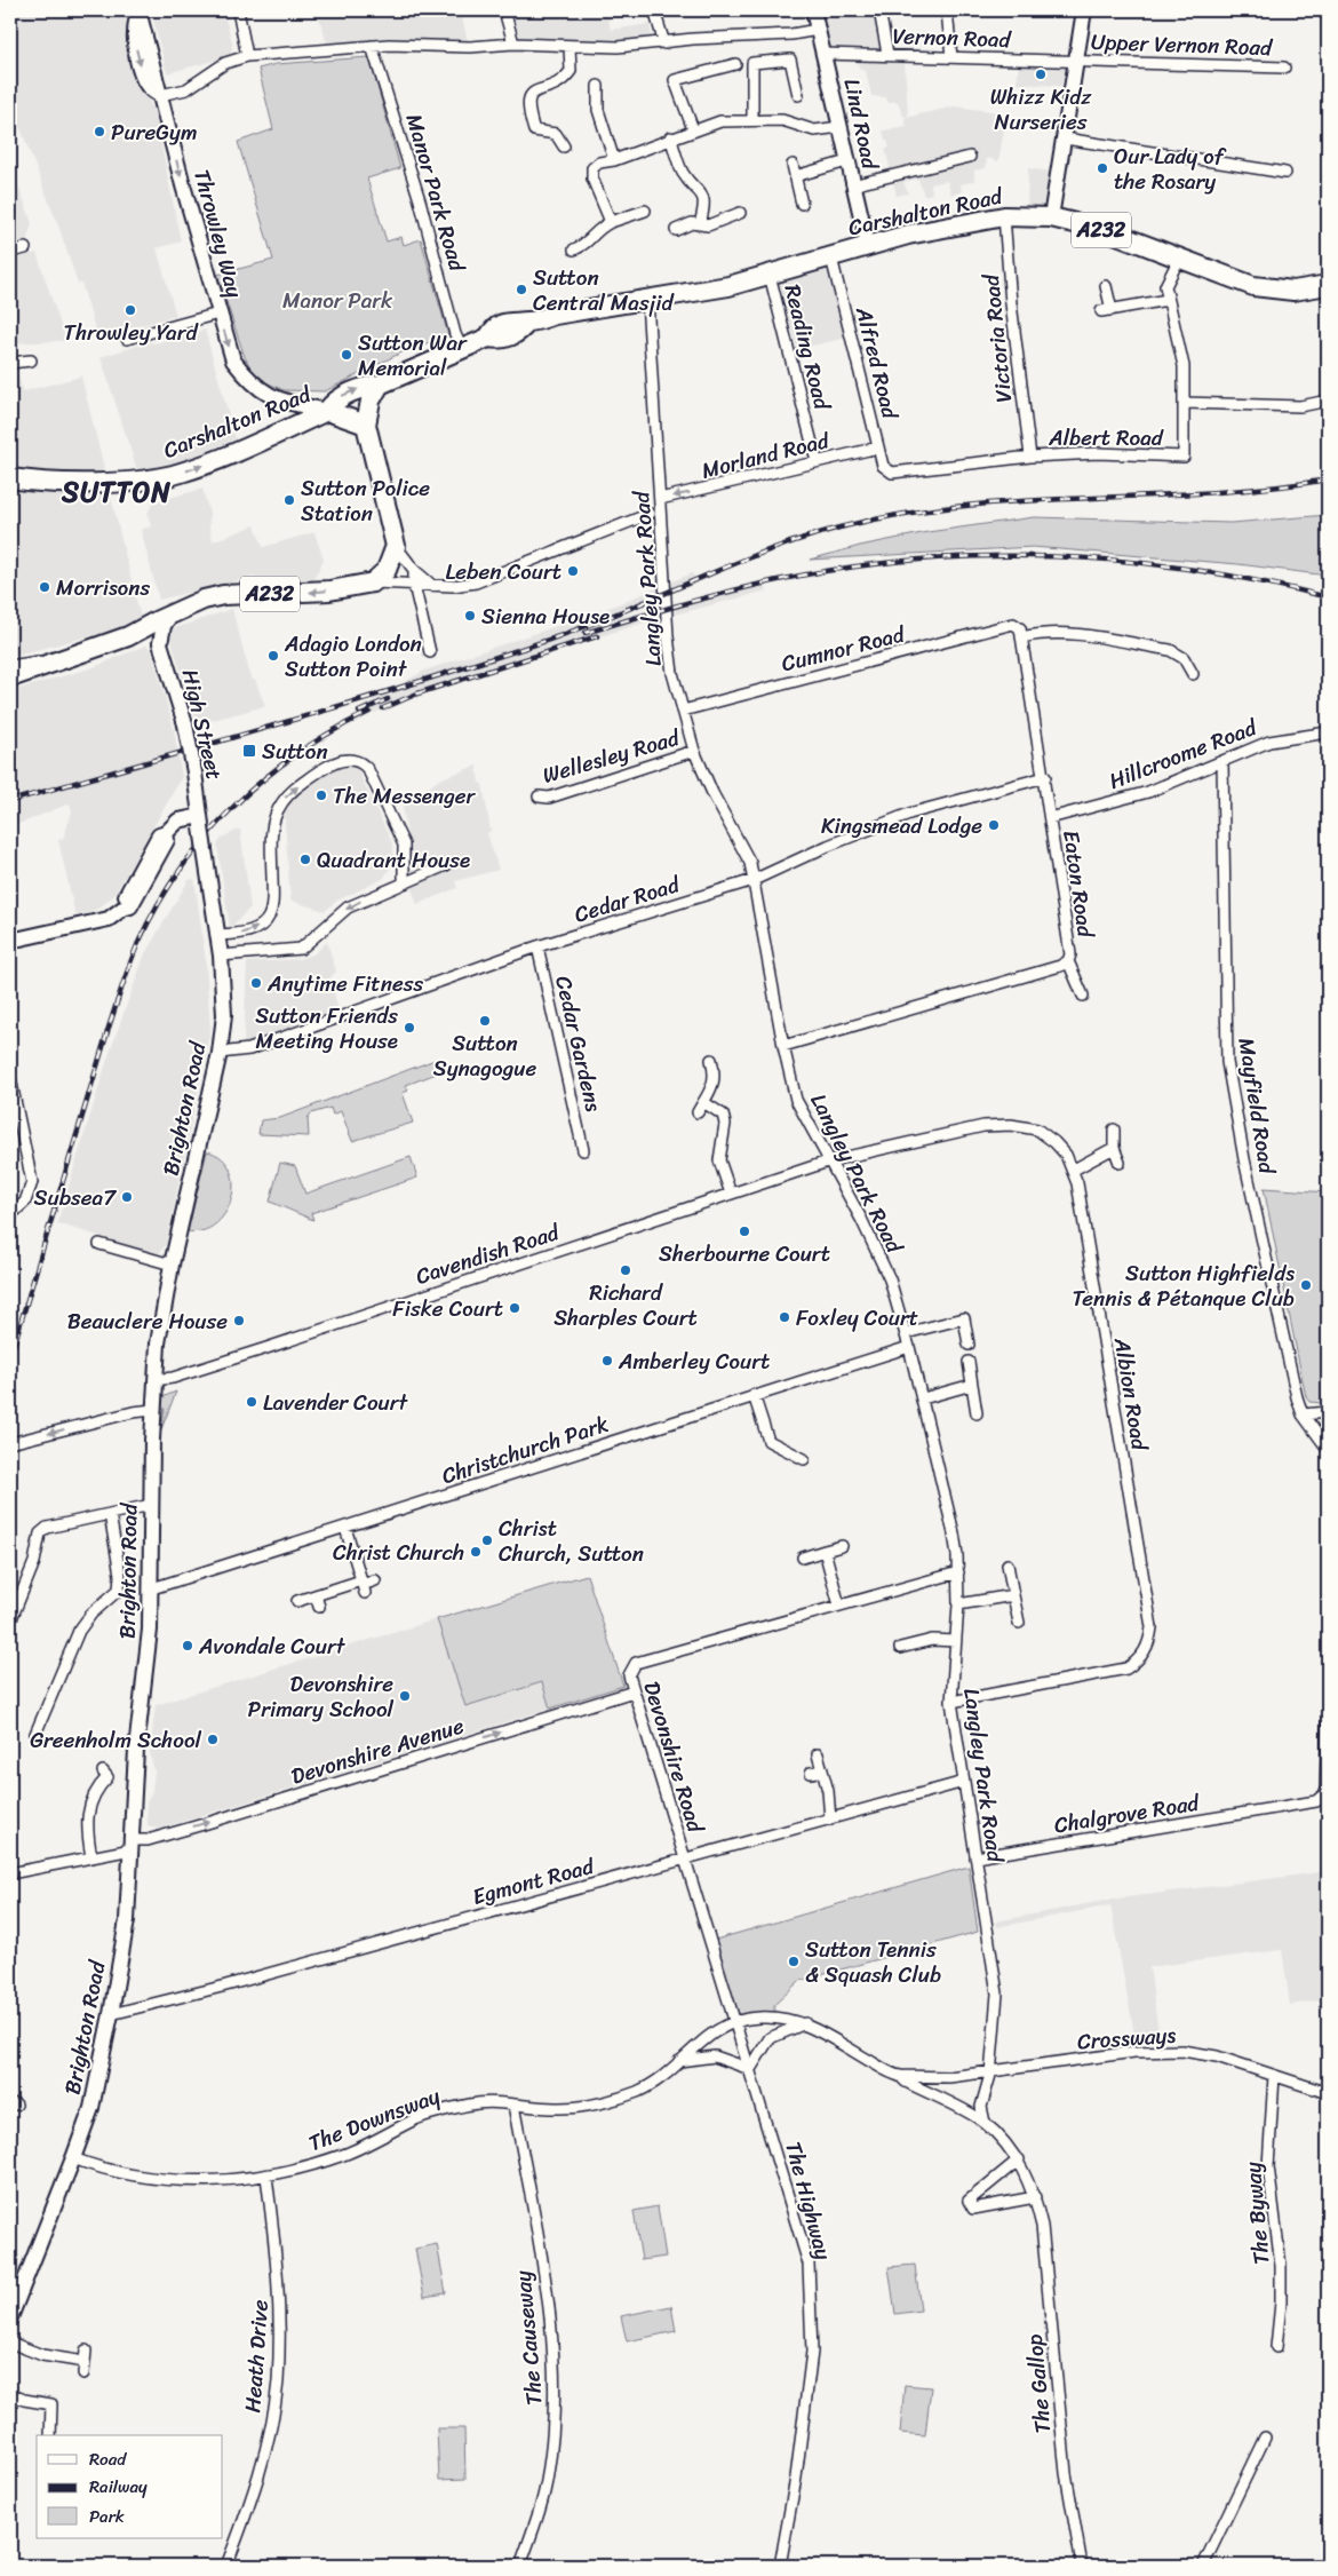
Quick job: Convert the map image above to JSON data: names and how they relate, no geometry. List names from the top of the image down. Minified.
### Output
{"streets":{"highway":["Carshalton Road","A232"],"main road":["Lind Road","Throwley Way","High Street","Brighton Road"],"street":["Vernon Road","Upper Vernon Road","Manor Park Road","Victoria Road","Reading Road","Alfred Road","Albert Road","Morland Road","Langley Park Road","Cumnor Road","Hillcroome Road","Wellesley Road","Eaton Road","Cedar Road","Cedar Gardens","Mayfield Road","Cavendish Road","Albion Road","Christchurch Park","Devonshire Avenue","Devonshire Road","Chalgrove Road","Egmont Road","Crossways","The Downsway","The Highway","The Byway","The Causeway","Heath Drive","The Gallop"]},"crossings":[["Vernon Road","Upper Vernon Road"],["Vernon Road","Lind Road"],["Lind Road","Carshalton Road"],["Manor Park Road","Carshalton Road"],["Carshalton Road","Throwley Way"],["Carshalton Road","Victoria Road"],["Carshalton Road","Reading Road"],["Carshalton Road","Alfred Road"],["Carshalton Road","Albert Road"],["Carshalton Road","Langley Park Road"],["Victoria Road","Albert Road"],["Reading Road","Morland Road"],["Alfred Road","Albert Road"],["Alfred Road","Morland Road"],["Morland Road","Langley Park Road"],["Langley Park Road","Cumnor Road"],["Langley Park Road","Wellesley Road"],["Langley Park Road","Eaton Road"],["Langley Park Road","Cedar Road"],["Langley Park Road","Cavendish Road"],["Langley Park Road","Albion Road"],["Langley Park Road","Christchurch Park"],["Langley Park Road","Devonshire Road"],["Langley Park Road","Chalgrove Road"],["Langley Park Road","Egmont Road"],["Langley Park Road","Crossways"],["Cumnor Road","Eaton Road"],["High Street","Brighton Road"],["Hillcroome Road","Eaton Road"],["Hillcroome Road","Mayfield Road"],["Eaton Road","Cedar Road"],["Cedar Road","Cedar Gardens"],["Cedar Road","Brighton Road"],["Brighton Road","Cavendish Road"],["Brighton Road","Christchurch Park"],["Brighton Road","Devonshire Avenue"],["Brighton Road","Egmont Road"],["Brighton Road","The Downsway"],["Cavendish Road","Albion Road"],["Devonshire Avenue","Devonshire Road"],["Devonshire Road","Egmont Road"],["Devonshire Road","The Downsway"],["Devonshire Road","The Highway"],["Devonshire Road","The Gallop"],["Crossways","The Byway"],["Crossways","The Gallop"],["The Downsway","The Highway"],["The Downsway","The Causeway"],["The Downsway","Heath Drive"],["The Downsway","The Gallop"],["The Highway","The Gallop"]],"one_way":["Throwley Way","Morland Road","Devonshire Avenue"],"districts":["SUTTON"],"parks":["Manor Park"],"places":{"other":["Whizz Kidz Nurseries","PureGym","Our Lady of the Rosary","Sutton Central Masjid","Throwley Yard","Sutton War Memorial","Sutton Police Station","Leben Court","Morrisons","Sienna House","Adagio London Sutton Point","The Messenger","Kingsmead Lodge","Quadrant House","Anytime Fitness","Sutton Synagogue","Sutton Friends Meeting House","Subsea7","Sherbourne Court","Richard Sharples Court","Sutton Highfields Tennis & Pétanque Club","Fiske Court","Foxley Court","Beauclere House","Amberley Court","Lavender Court","Christ Church, Sutton","Christ Church","Avondale Court","Devonshire Primary School","Greenholm School","Sutton Tennis & Squash Club"],"transit":["Sutton"]},"legend":["Road","Railway","Park"]}
